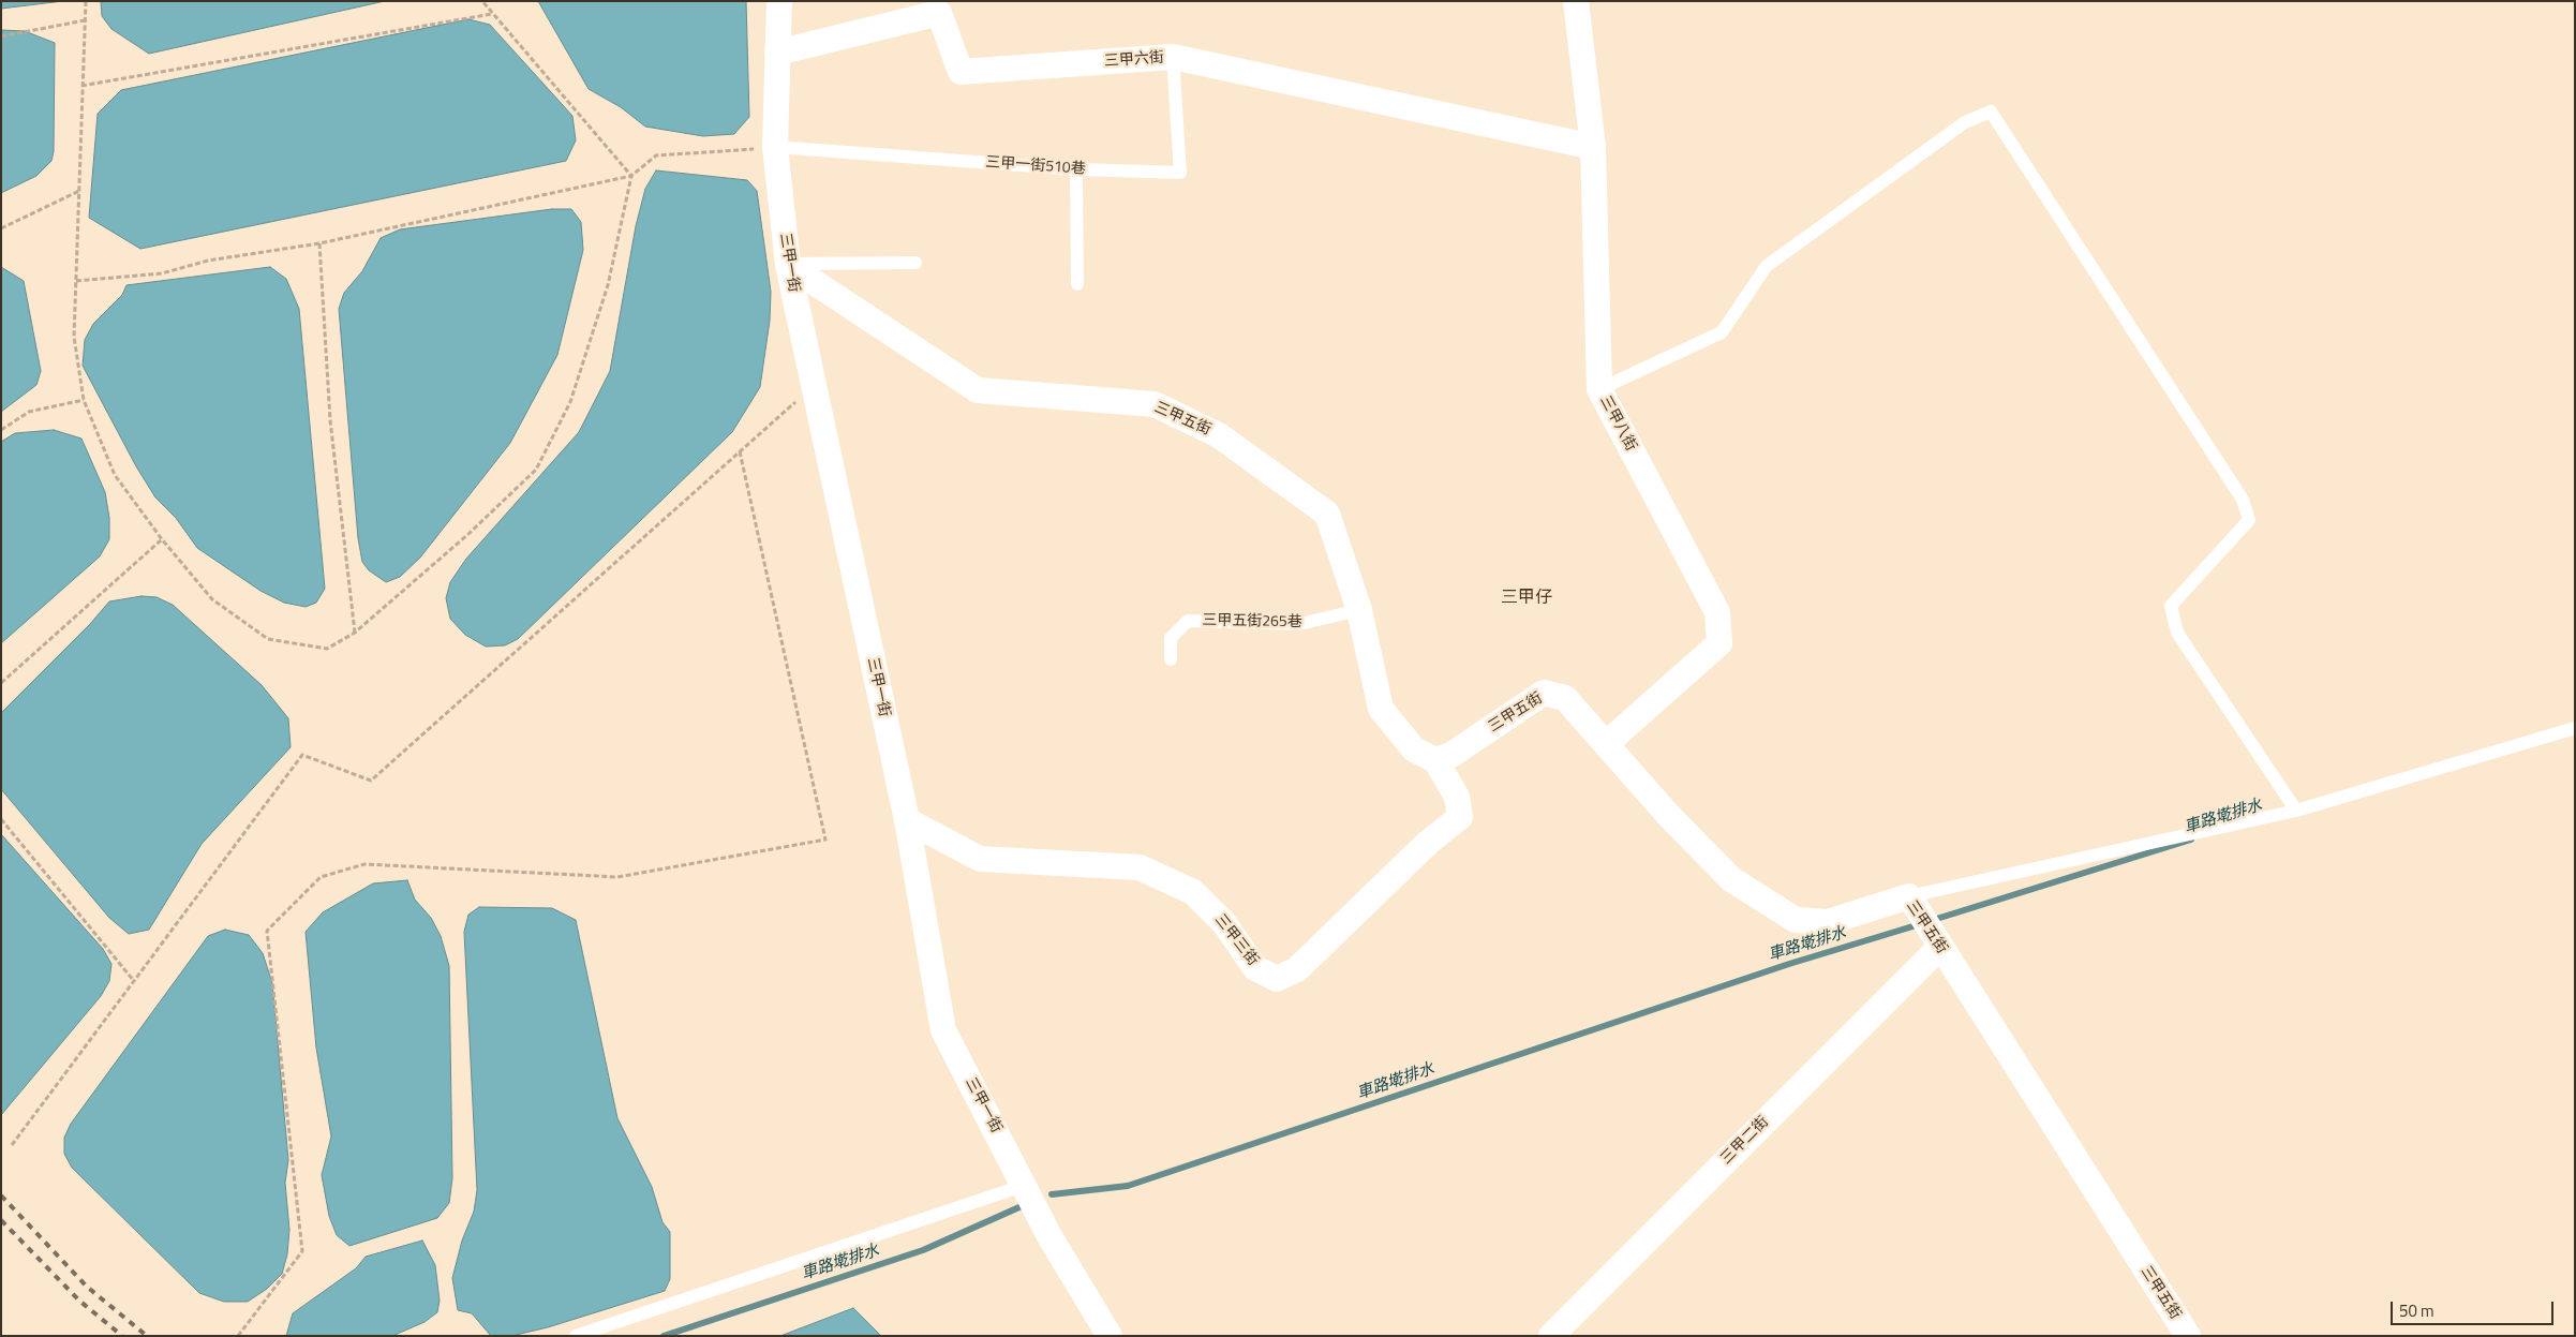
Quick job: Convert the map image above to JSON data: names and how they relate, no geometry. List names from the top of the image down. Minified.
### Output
{"streets":{"street":["三甲六街","三甲一街","三甲五街","三甲八街","三甲三街","三甲二街"],"lane":["三甲一街510巷","三甲五街265巷"]},"crossings":[["三甲六街","三甲一街510巷"],["三甲六街","三甲一街"],["三甲六街","三甲八街"],["三甲一街510巷","三甲一街"],["三甲一街","三甲五街"],["三甲一街","三甲三街"],["三甲五街","三甲八街"],["三甲五街","三甲五街265巷"],["三甲五街","三甲三街"],["三甲五街","三甲二街"]],"districts":["三甲仔"],"water":["車路墘排水"],"scale_bar":"50 m"}
